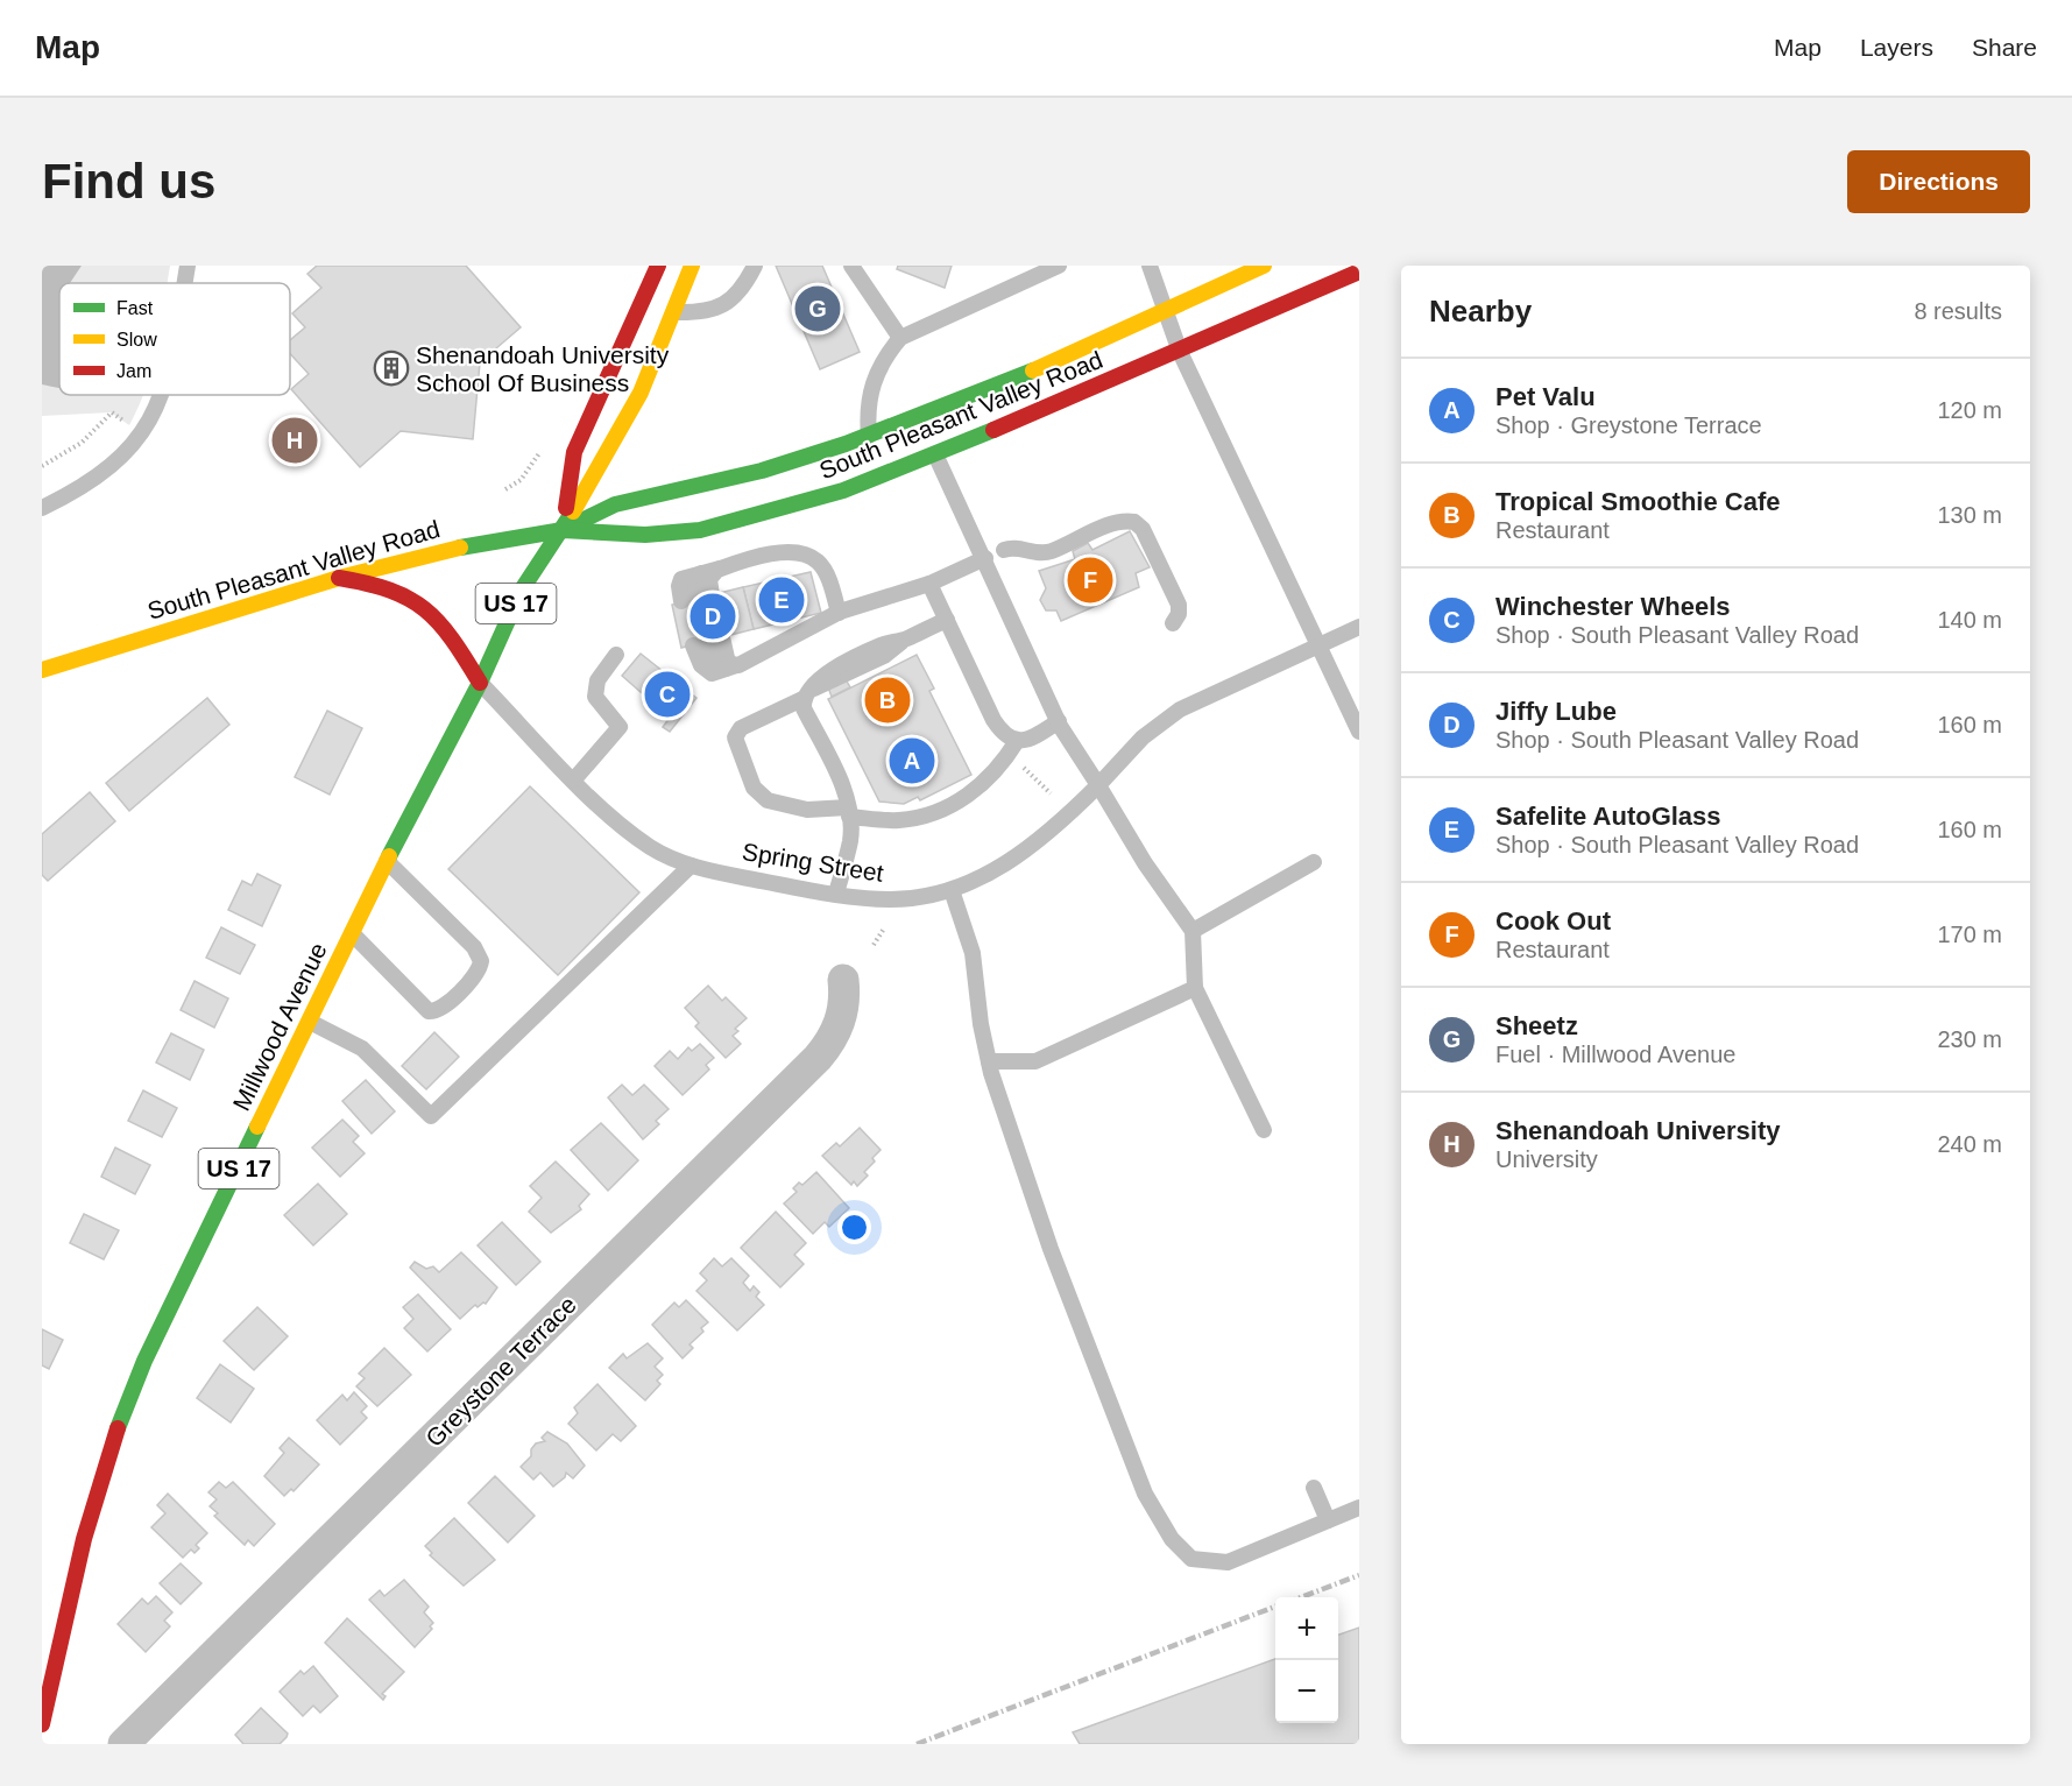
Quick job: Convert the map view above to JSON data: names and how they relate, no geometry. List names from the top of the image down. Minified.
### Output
{"streets":{"main road":["South Pleasant Valley Road","US 17","Millwood Avenue"],"street":["Greystone Terrace"],"lane":["Spring Street"]},"crossings":[["South Pleasant Valley Road","Millwood Avenue"],["Spring Street","Millwood Avenue"]],"places":{"building":["Shenandoah University School Of Business"]},"legend":["Fast","Slow","Jam"],"page":{"header":"Map","nav":["Map","Layers","Share"],"buttons":"Directions","title":"Find us","heading":["Nearby","8 results"],"pins":["G","H","F","E","D","C","B","A"],"list":[{"mark":"A","name":"Pet Valu","note":"Shop · Greystone Terrace","value":"120 m"},{"mark":"B","name":"Tropical Smoothie Cafe","note":"Restaurant","value":"130 m"},{"mark":"C","name":"Winchester Wheels","note":"Shop · South Pleasant Valley Road","value":"140 m"},{"mark":"D","name":"Jiffy Lube","note":"Shop · South Pleasant Valley Road","value":"160 m"},{"mark":"E","name":"Safelite AutoGlass","note":"Shop · South Pleasant Valley Road","value":"160 m"},{"mark":"F","name":"Cook Out","note":"Restaurant","value":"170 m"},{"mark":"G","name":"Sheetz","note":"Fuel · Millwood Avenue","value":"230 m"},{"mark":"H","name":"Shenandoah University","note":"University","value":"240 m"}],"map_buttons":["+","−"]}}
